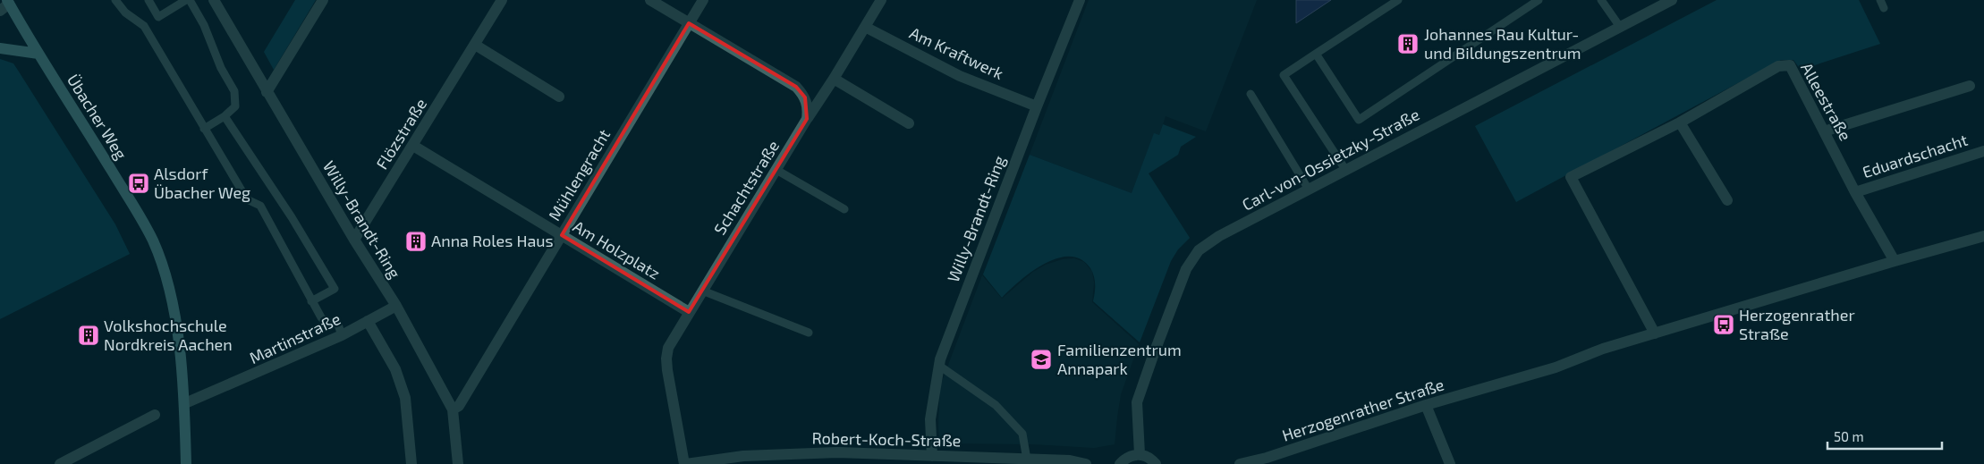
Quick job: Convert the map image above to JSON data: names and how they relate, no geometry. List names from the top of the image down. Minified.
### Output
{"streets":{"main road":["Übacher Weg"],"street":["Am Kraftwerk","Alleestraße","Flözstraße","Eduardschacht","Carl-von-Ossietzky-Straße","Mühlengracht","Schachtstraße","Willy-Brandt-Ring","Am Holzplatz","Martinstraße","Herzogenrather Straße","Robert-Koch-Straße"]},"crossings":[["Am Kraftwerk","Willy-Brandt-Ring"],["Alleestraße","Eduardschacht"],["Alleestraße","Herzogenrather Straße"],["Übacher Weg","Martinstraße"],["Flözstraße","Willy-Brandt-Ring"],["Flözstraße","Am Holzplatz"],["Mühlengracht","Willy-Brandt-Ring"],["Mühlengracht","Am Holzplatz"],["Schachtstraße","Am Holzplatz"],["Schachtstraße","Robert-Koch-Straße"],["Willy-Brandt-Ring","Martinstraße"],["Willy-Brandt-Ring","Robert-Koch-Straße"]],"places":{"building":["Johannes Rau Kultur- und Bildungszentrum","Anna Roles Haus","Volkshochschule Nordkreis Aachen"],"bus stop":["Alsdorf Übacher Weg","Herzogenrather Straße"],"school or university":["Familienzentrum Annapark"]},"scale_bar":"50 m"}
